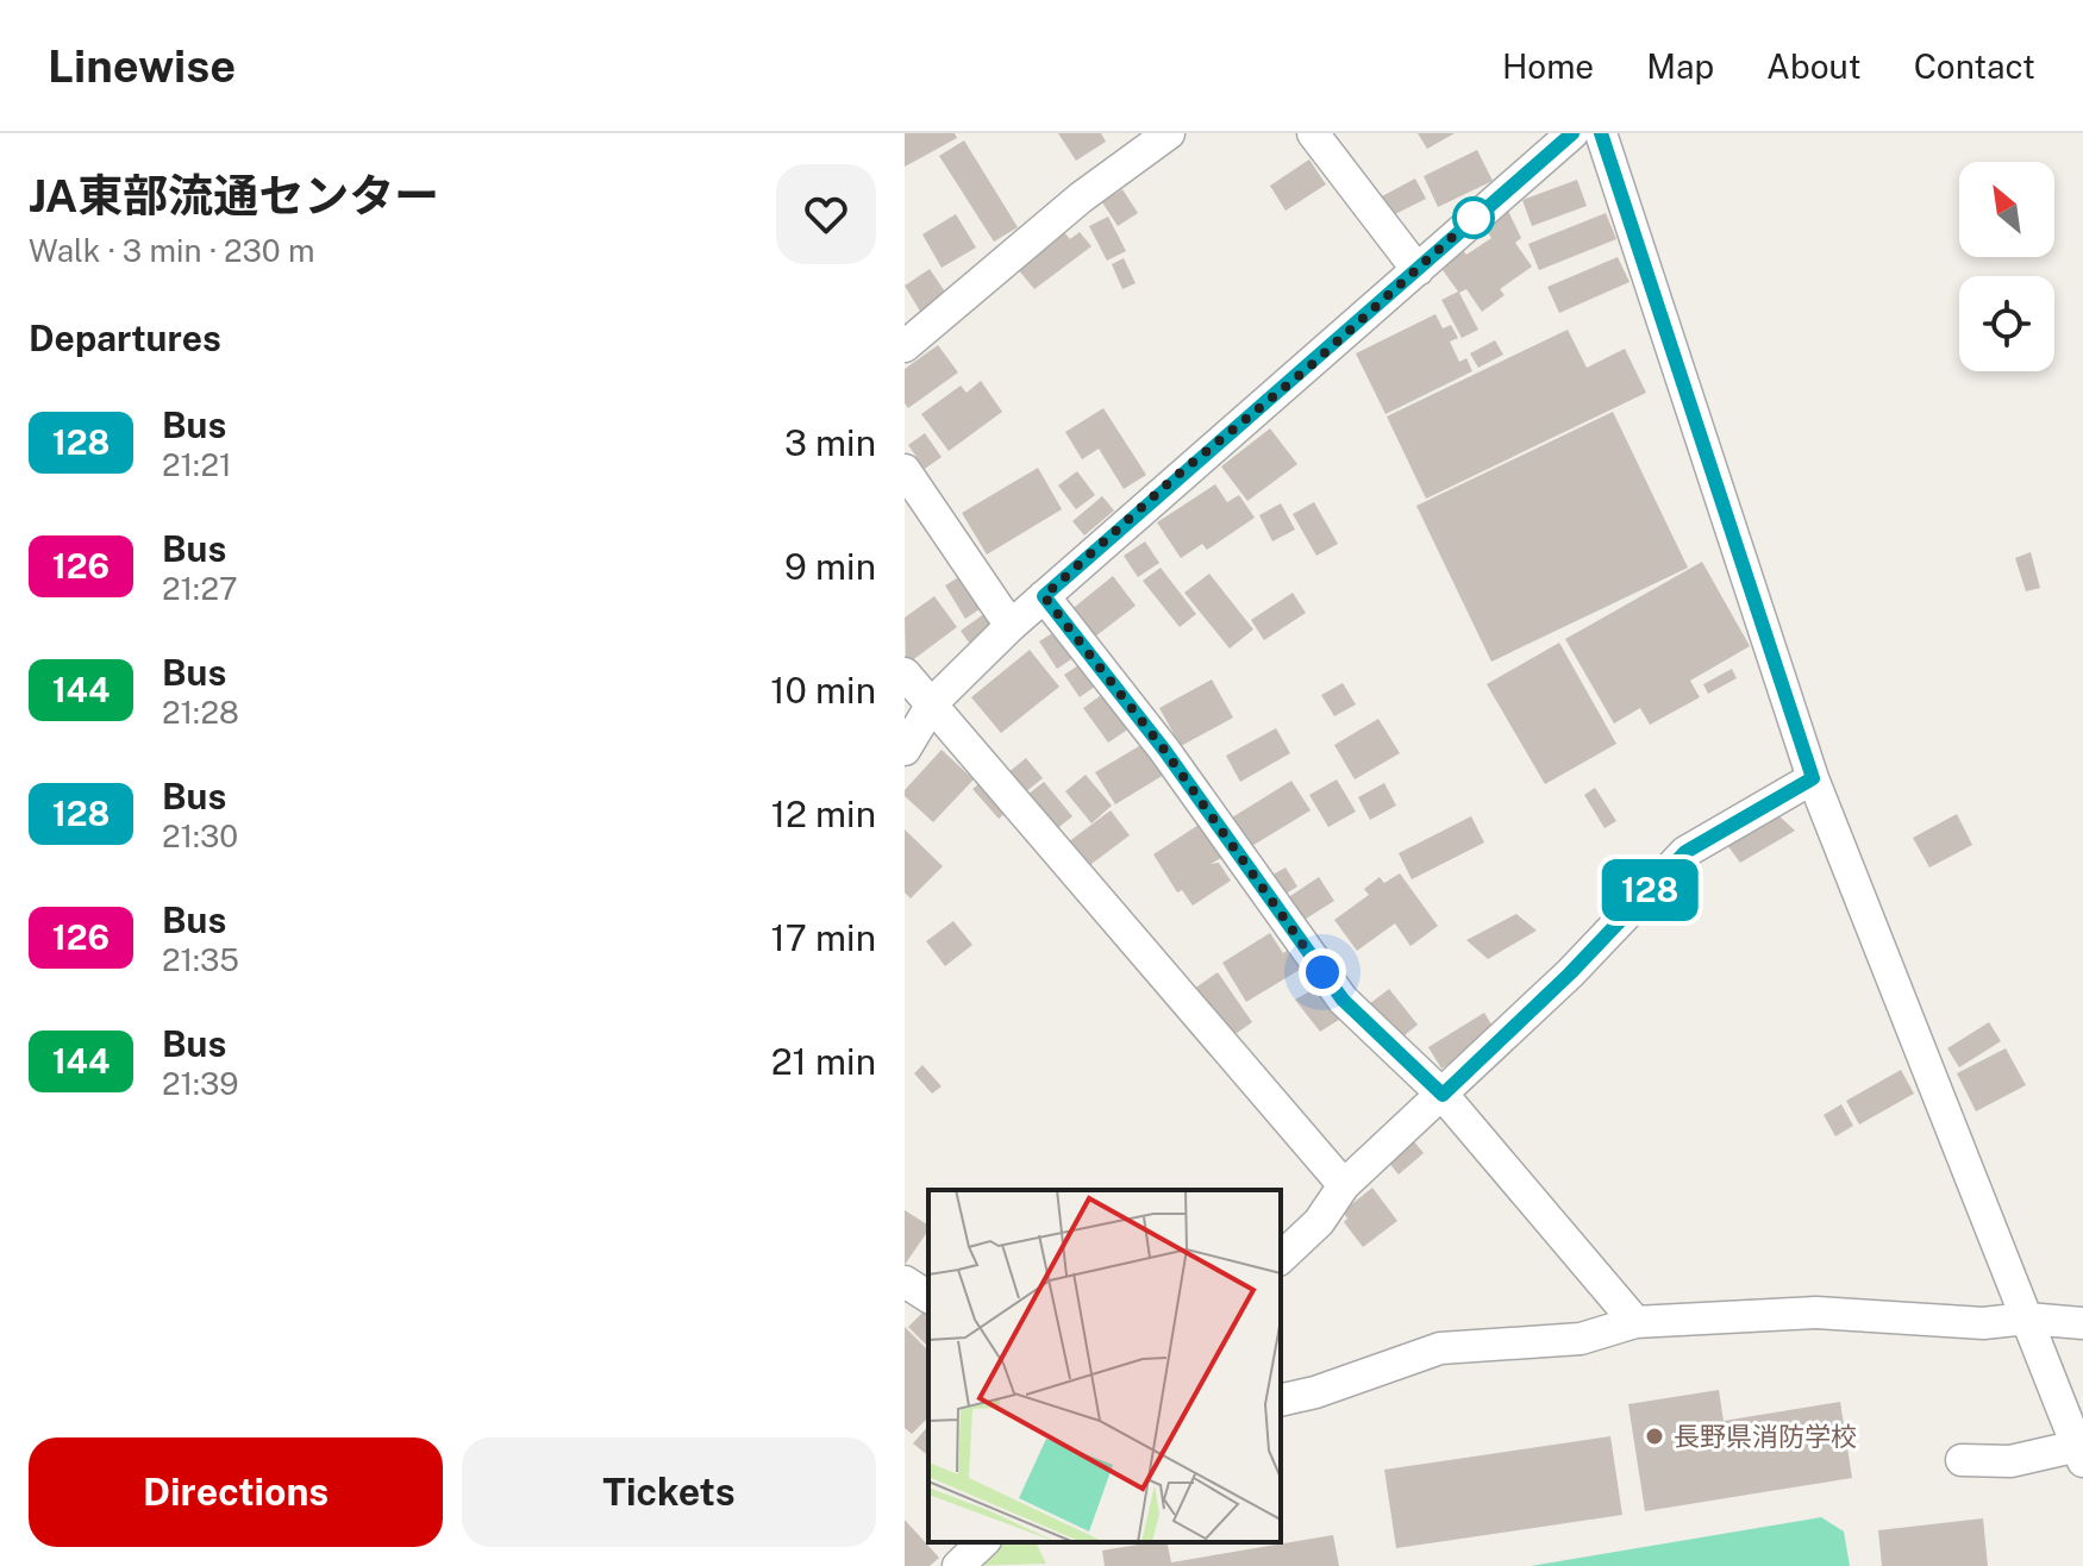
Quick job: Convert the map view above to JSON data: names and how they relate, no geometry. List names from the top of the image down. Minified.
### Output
{"places":["長野県消防学校"],"lines":["bus line 128"],"north":"top left","page":{"header":"Linewise","nav":["Home","Map","About","Contact"],"heading":[["JA東部流通センター","Walk · 3 min · 230 m"],"Departures"],"on_map":"128","list":[{"mark":"128","name":"Bus","note":"21:21","value":"3 min"},{"mark":"126","name":"Bus","note":"21:27","value":"9 min"},{"mark":"144","name":"Bus","note":"21:28","value":"10 min"},{"mark":"128","name":"Bus","note":"21:30","value":"12 min"},{"mark":"126","name":"Bus","note":"21:35","value":"17 min"},{"mark":"144","name":"Bus","note":"21:39","value":"21 min"}],"buttons":["Directions","Tickets"]}}
